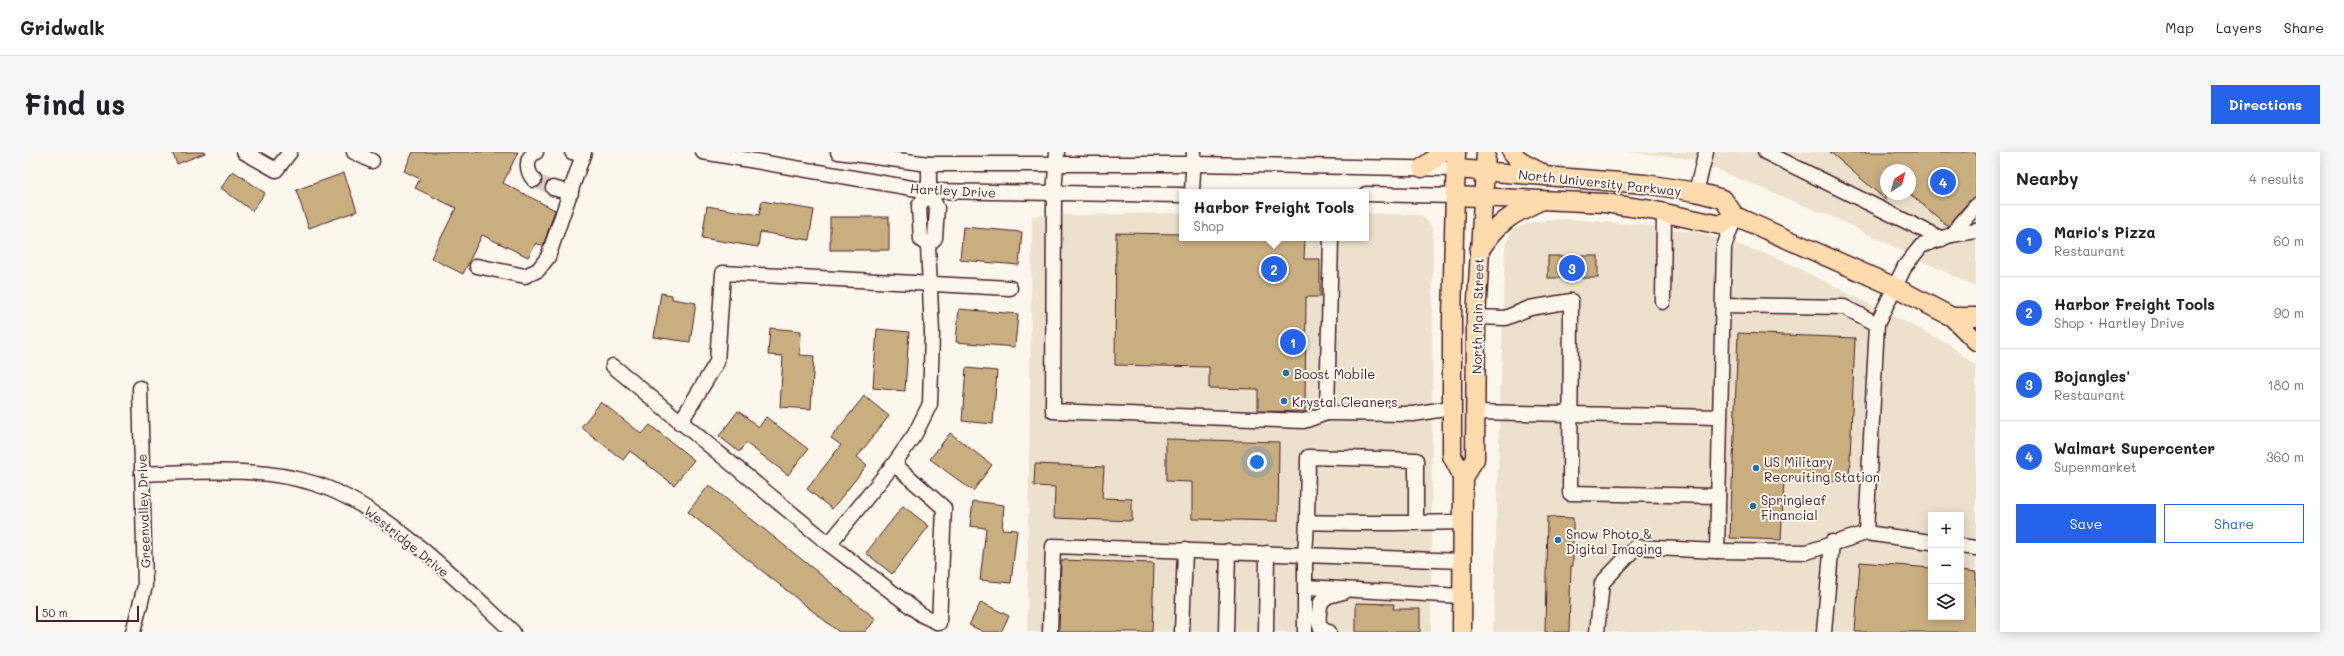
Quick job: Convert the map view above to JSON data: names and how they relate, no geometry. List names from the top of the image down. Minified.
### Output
{"streets":{"main road":["North University Parkway","North Main Street"],"street":["Hartley Drive","Greenvalley Drive","Westridge Drive"]},"crossings":[["North University Parkway","Hartley Drive"],["North University Parkway","North Main Street"],["Hartley Drive","North Main Street"],["Greenvalley Drive","Westridge Drive"]],"places":["Boost Mobile","Krystal Cleaners","US Military Recruiting Station","Springleaf Financial","Snow Photo & Digital Imaging"],"scale_bar":"50 m","north":"top right","page":{"header":"Gridwalk","nav":["Map","Layers","Share"],"buttons":["Directions",["Save","Share"]],"title":"Find us","heading":["Nearby","4 results"],"pins":["4","3","2","1"],"popup":["Harbor Freight Tools","Shop"],"list":[{"mark":"1","name":"Mario's Pizza","note":"Restaurant","value":"60 m"},{"mark":"2","name":"Harbor Freight Tools","note":"Shop · Hartley Drive","value":"90 m"},{"mark":"3","name":"Bojangles'","note":"Restaurant","value":"180 m"},{"mark":"4","name":"Walmart Supercenter","note":"Supermarket","value":"360 m"}],"map_buttons":["+","−"],"scale":"50 m"}}
